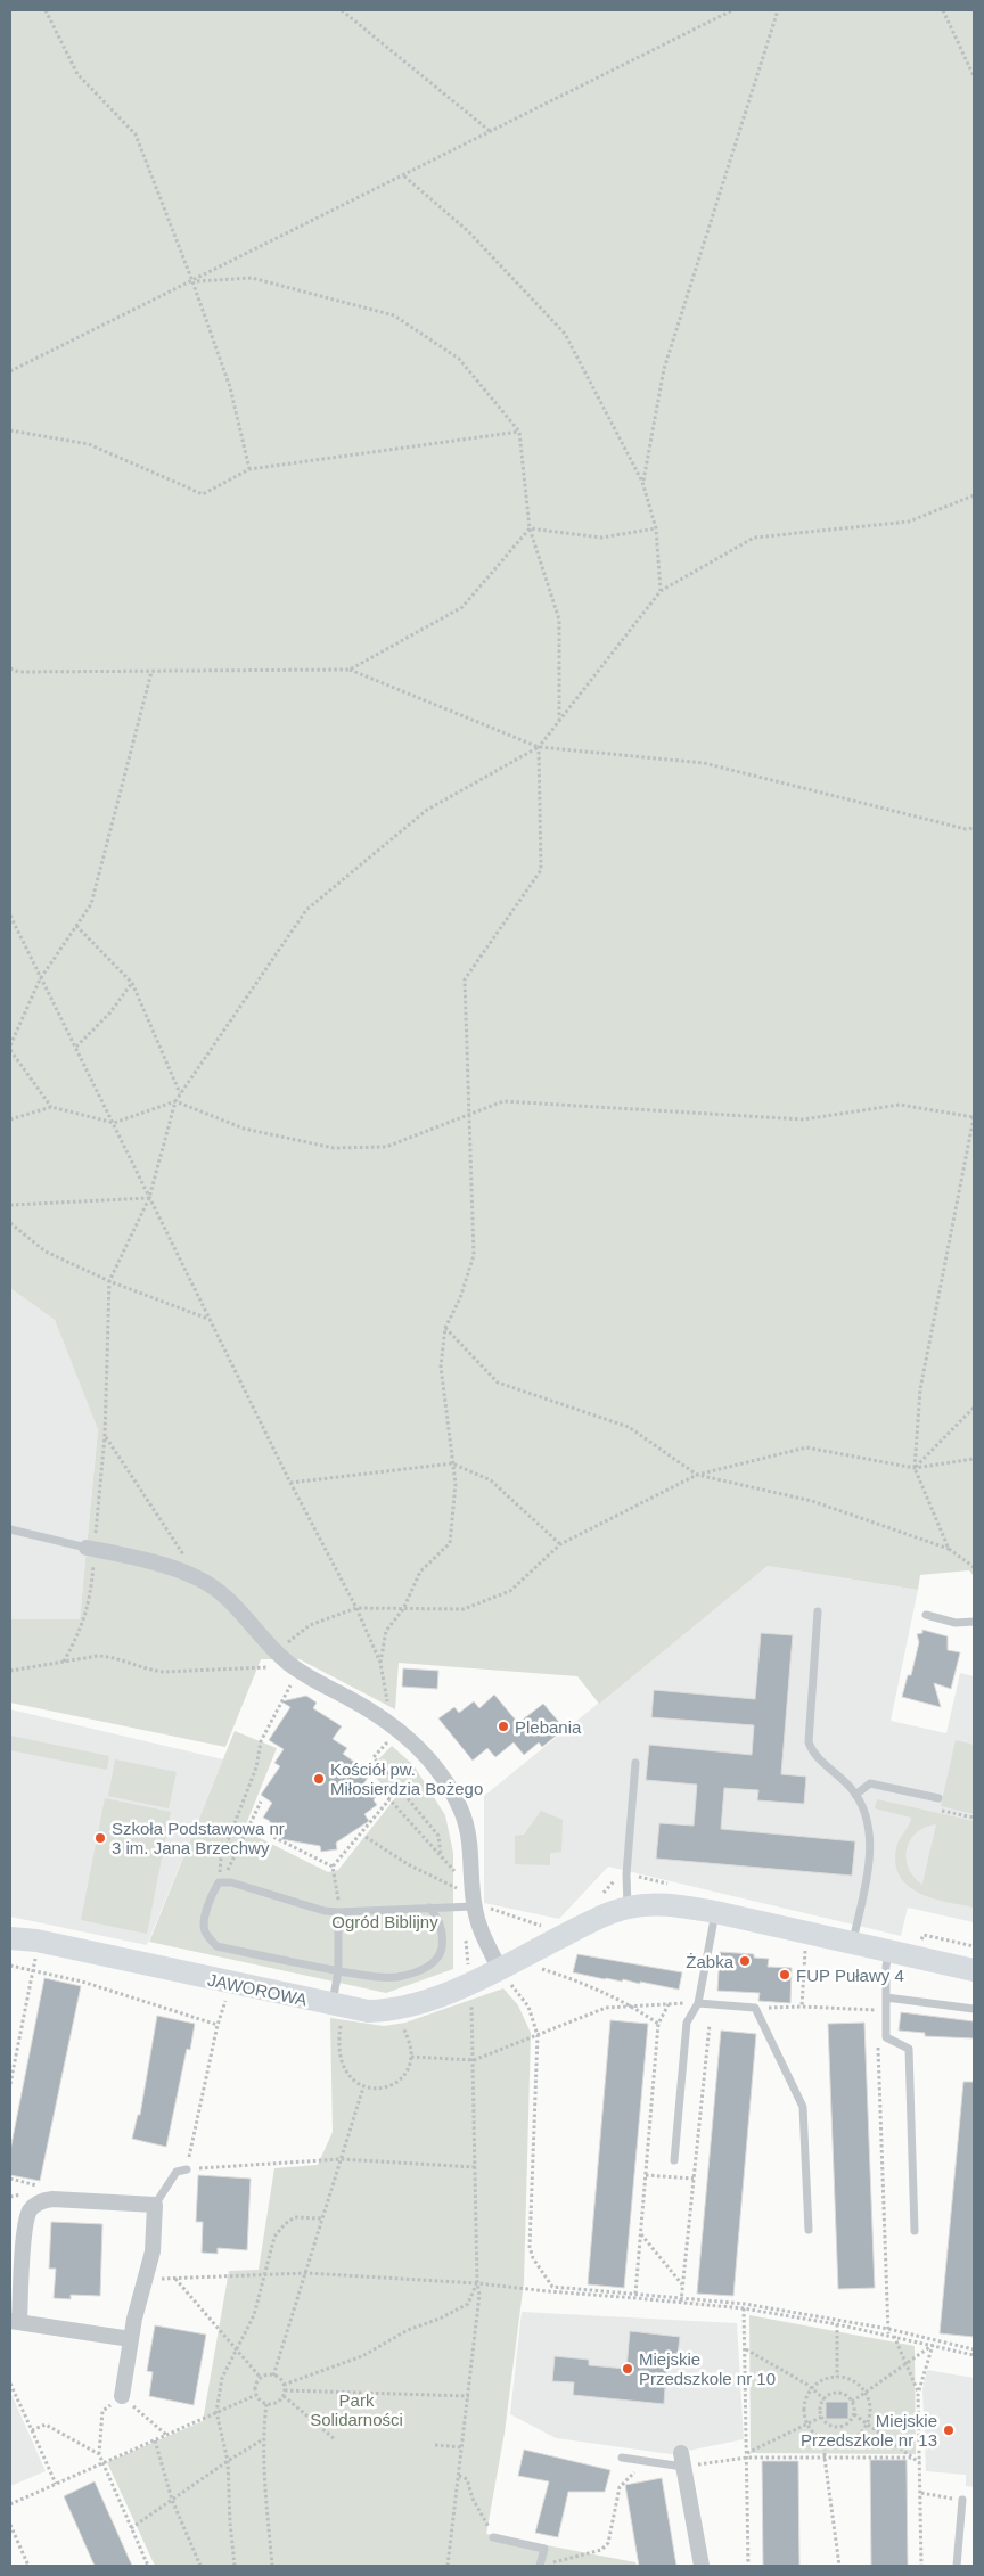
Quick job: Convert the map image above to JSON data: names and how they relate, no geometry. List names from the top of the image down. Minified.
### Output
{"streets":{"street":["JAWOROWA"]},"parks":["Ogród Biblijny","Park Solidarności"],"places":["Plebania","Kościół pw. Miłosierdzia Bożego","Szkoła Podstawowa nr 3 im. Jana Brzechwy","Żabka","FUP Puławy 4","Miejskie Przedszkole nr 10","Miejskie Przedszkole nr 13"]}
